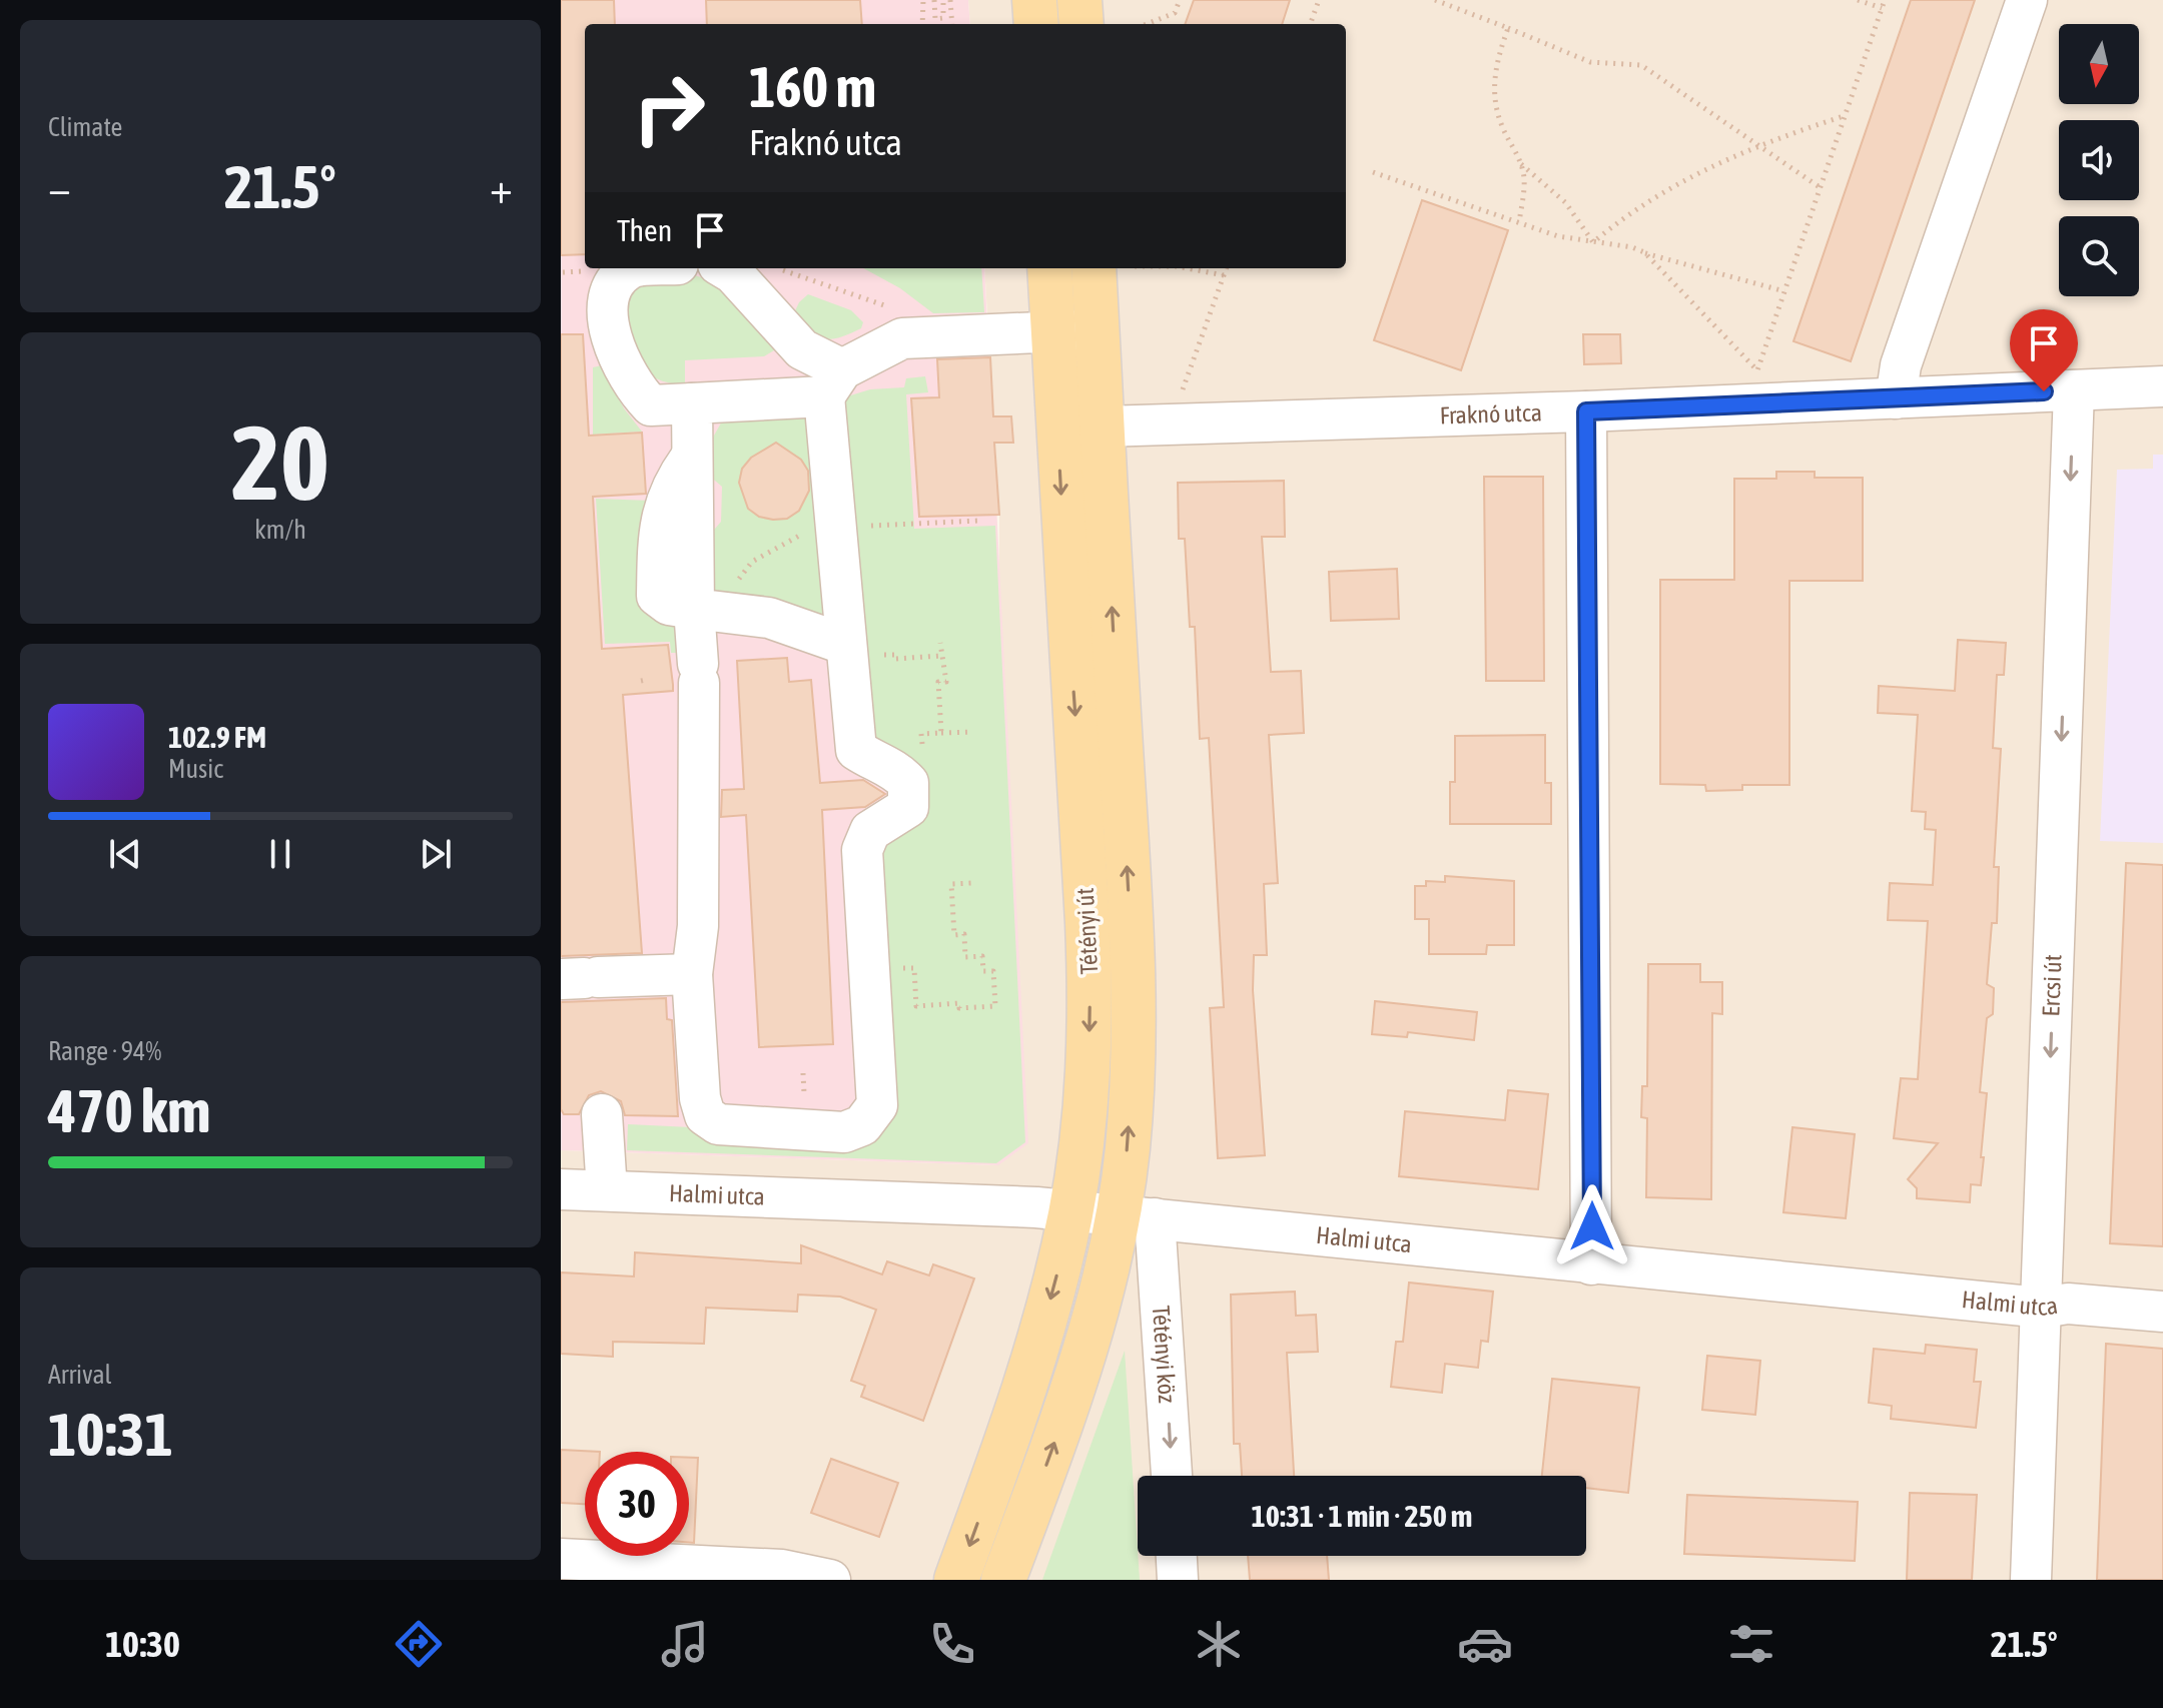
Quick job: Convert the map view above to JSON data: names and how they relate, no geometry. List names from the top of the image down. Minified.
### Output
{"streets":{"main road":["Tétényi út"],"street":["Fraknó utca","Ercsi út","Halmi utca","Tétényi köz"]},"crossings":[["Fraknó utca","Tétényi út"],["Fraknó utca","Ercsi út"],["Tétényi út","Halmi utca"],["Tétényi út","Tétényi köz"],["Ercsi út","Halmi utca"],["Halmi utca","Tétényi köz"]],"one_way":["Ercsi út","Tétényi köz"],"north":"bottom","page":{"tile":["Climate",["20","km/h"],["Range · 94%","470 km"],["Arrival","10:31"]],"turn":["160 m","Fraknó utca"],"heat":["−","21.5°","+"],"then":"Then","song":["102.9 FM","Music"],"limit":"30","trip":"10:31 · 1 min · 250 m","tabs":["10:30","21.5°"]}}
